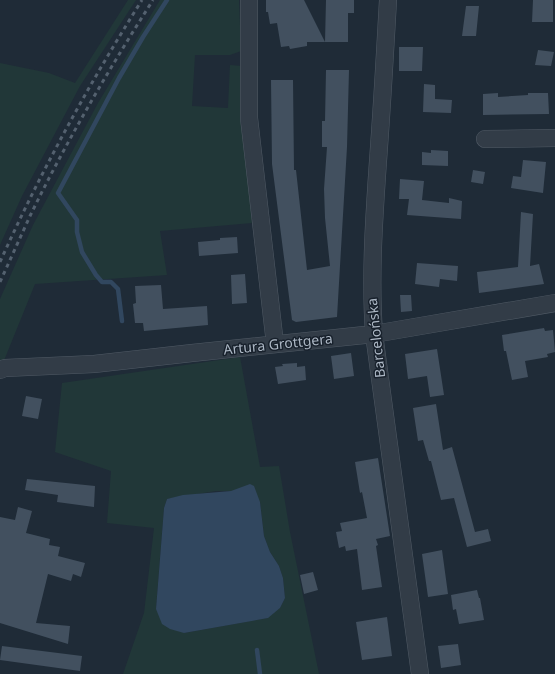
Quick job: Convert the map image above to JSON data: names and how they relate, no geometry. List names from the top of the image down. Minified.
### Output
{"streets":{"street":["Barcelońska","Artura Grottgera"]},"crossings":[["Barcelońska","Artura Grottgera"]]}
